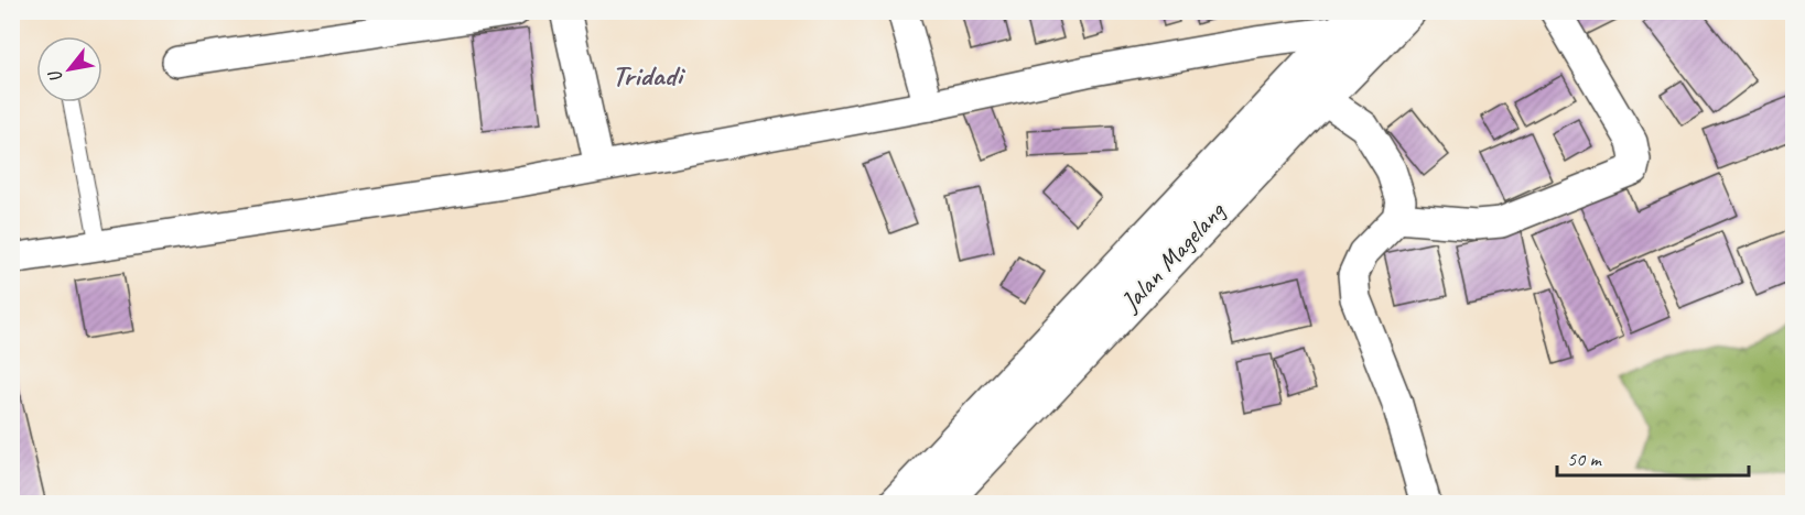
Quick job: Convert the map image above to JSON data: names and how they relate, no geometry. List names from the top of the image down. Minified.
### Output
{"streets":{"highway":["Jalan Magelang"]},"districts":["Tridadi"],"scale_bar":"50 m","north":"bottom left"}
